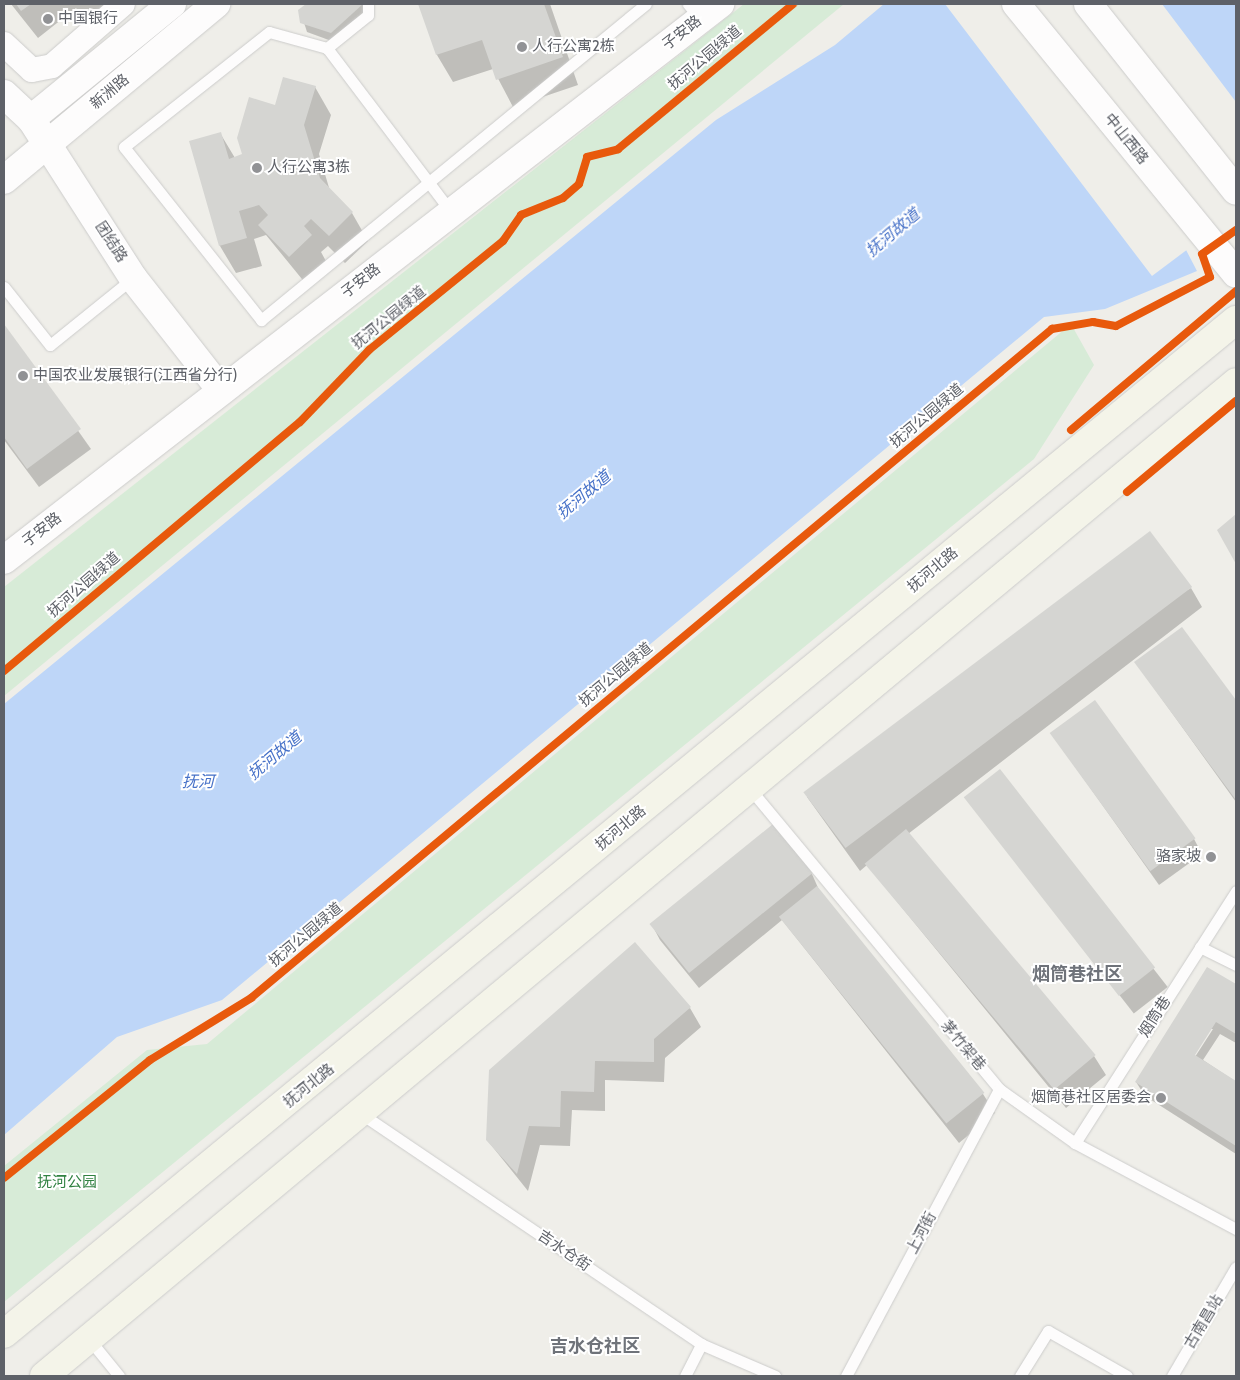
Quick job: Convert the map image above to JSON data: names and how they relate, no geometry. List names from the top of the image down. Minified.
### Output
{"streets":{"main road":["抚河北路"],"street":["子安路","新洲路","中山西路","团结路"],"lane":["烟筒巷","茅竹架巷","上河街","吉水仓街","古南昌站"],"cycle path":["抚河公园绿道"]},"crossings":[["子安路","团结路"],["新洲路","团结路"],["烟筒巷","茅竹架巷"],["茅竹架巷","上河街"]],"districts":["烟筒巷社区","吉水仓社区"],"water":["抚河故道","抚河"],"parks":["抚河公园"],"places":["中国银行","人行公寓2栋","人行公寓3栋","中国农业发展银行(江西省分行)","骆家坡","烟筒巷社区居委会"]}
